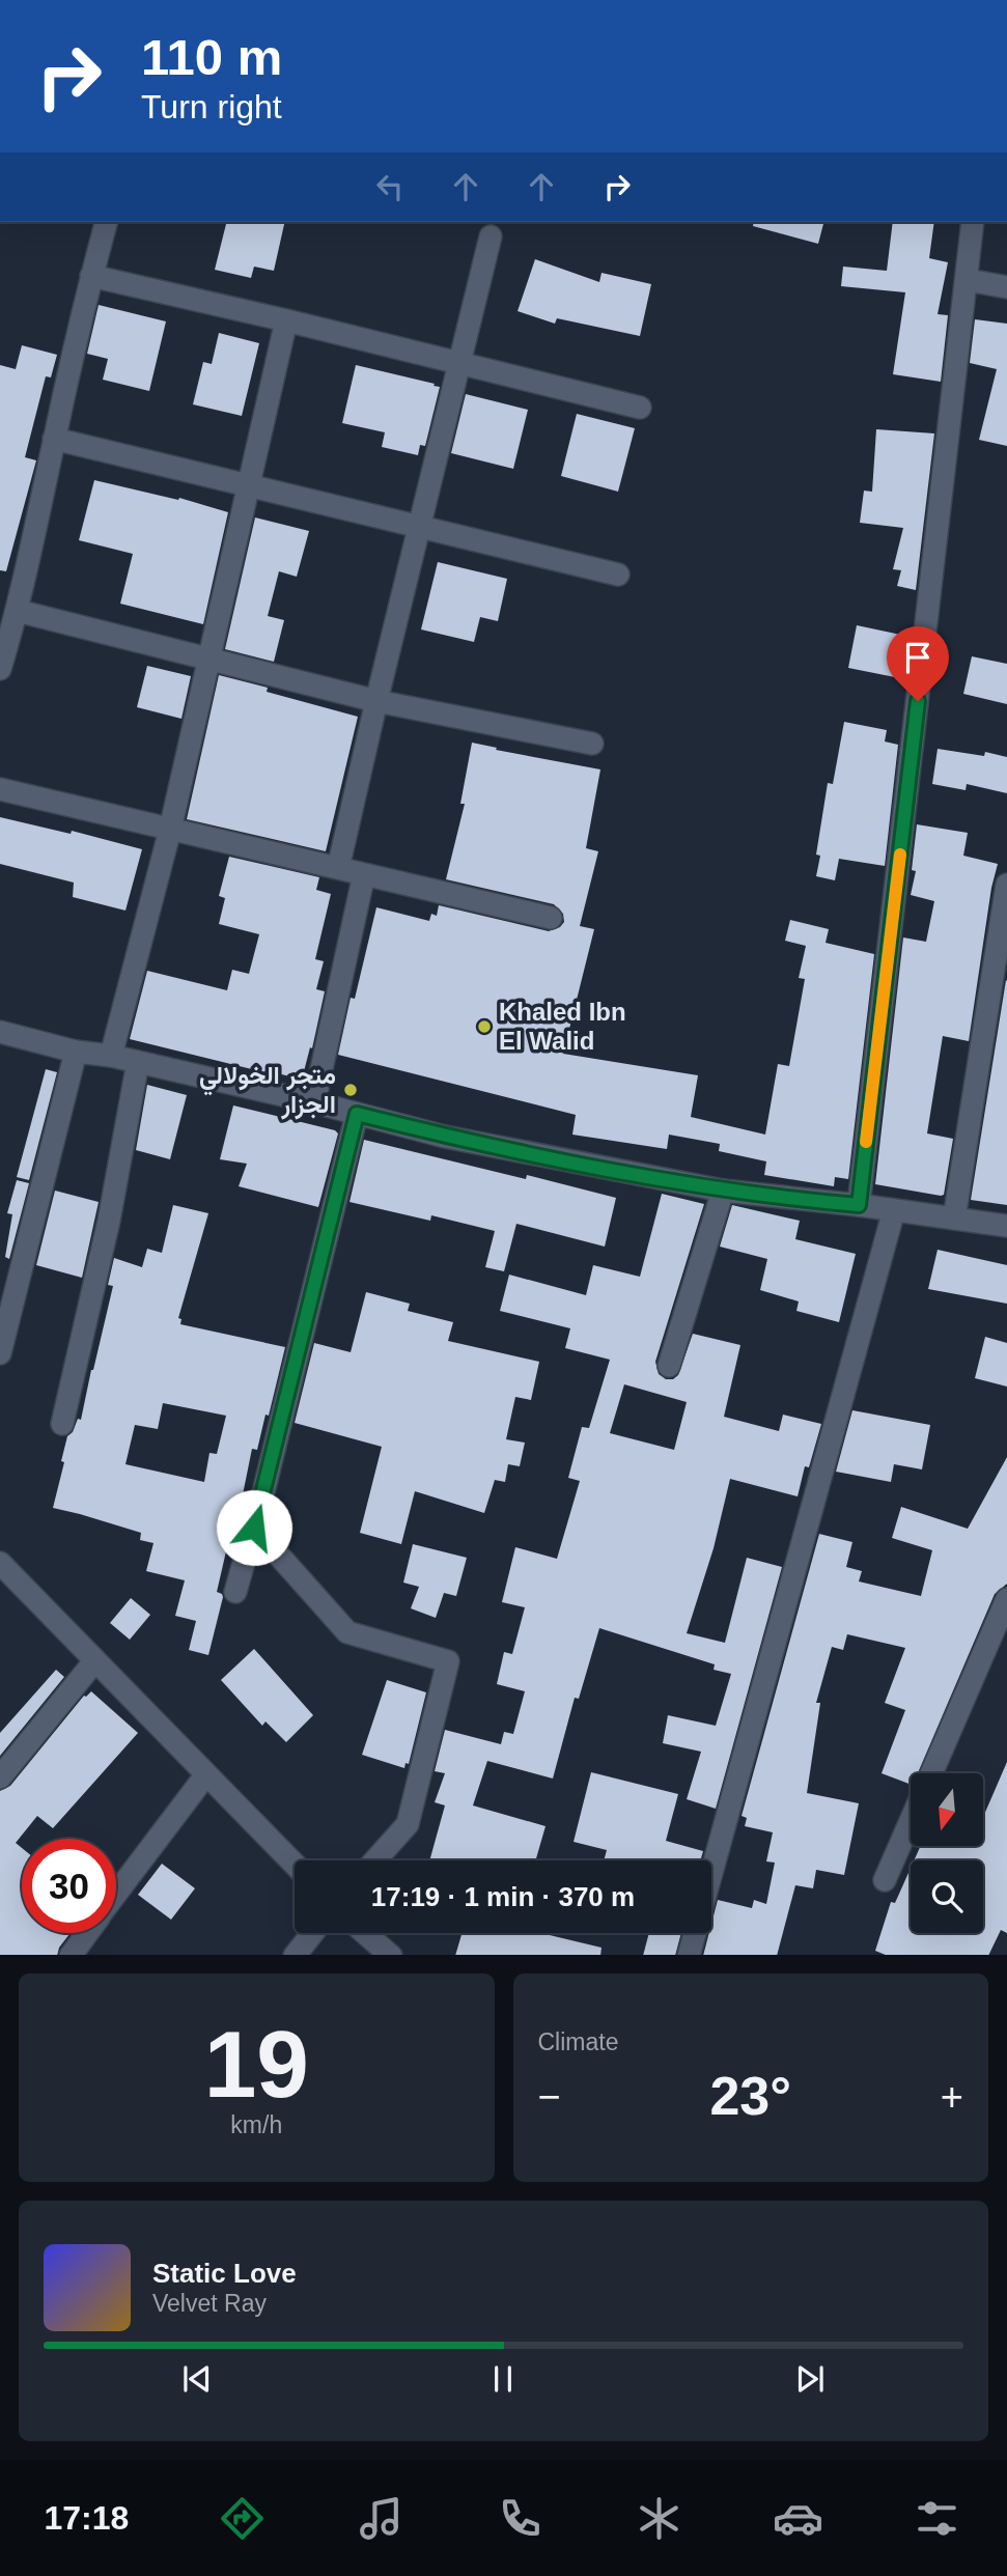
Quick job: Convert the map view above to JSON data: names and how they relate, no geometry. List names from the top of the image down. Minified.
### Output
{"places":["Khaled Ibn El Walid","متجر الخولالي الجزار"],"north":"bottom","page":{"turn":["110 m","Turn right"],"limit":"30","trip":"17:19 · 1 min · 370 m","tile":[["19","km/h"],"Climate"],"heat":["−","23°","+"],"song":["Static Love","Velvet Ray"],"tabs":"17:18"}}
